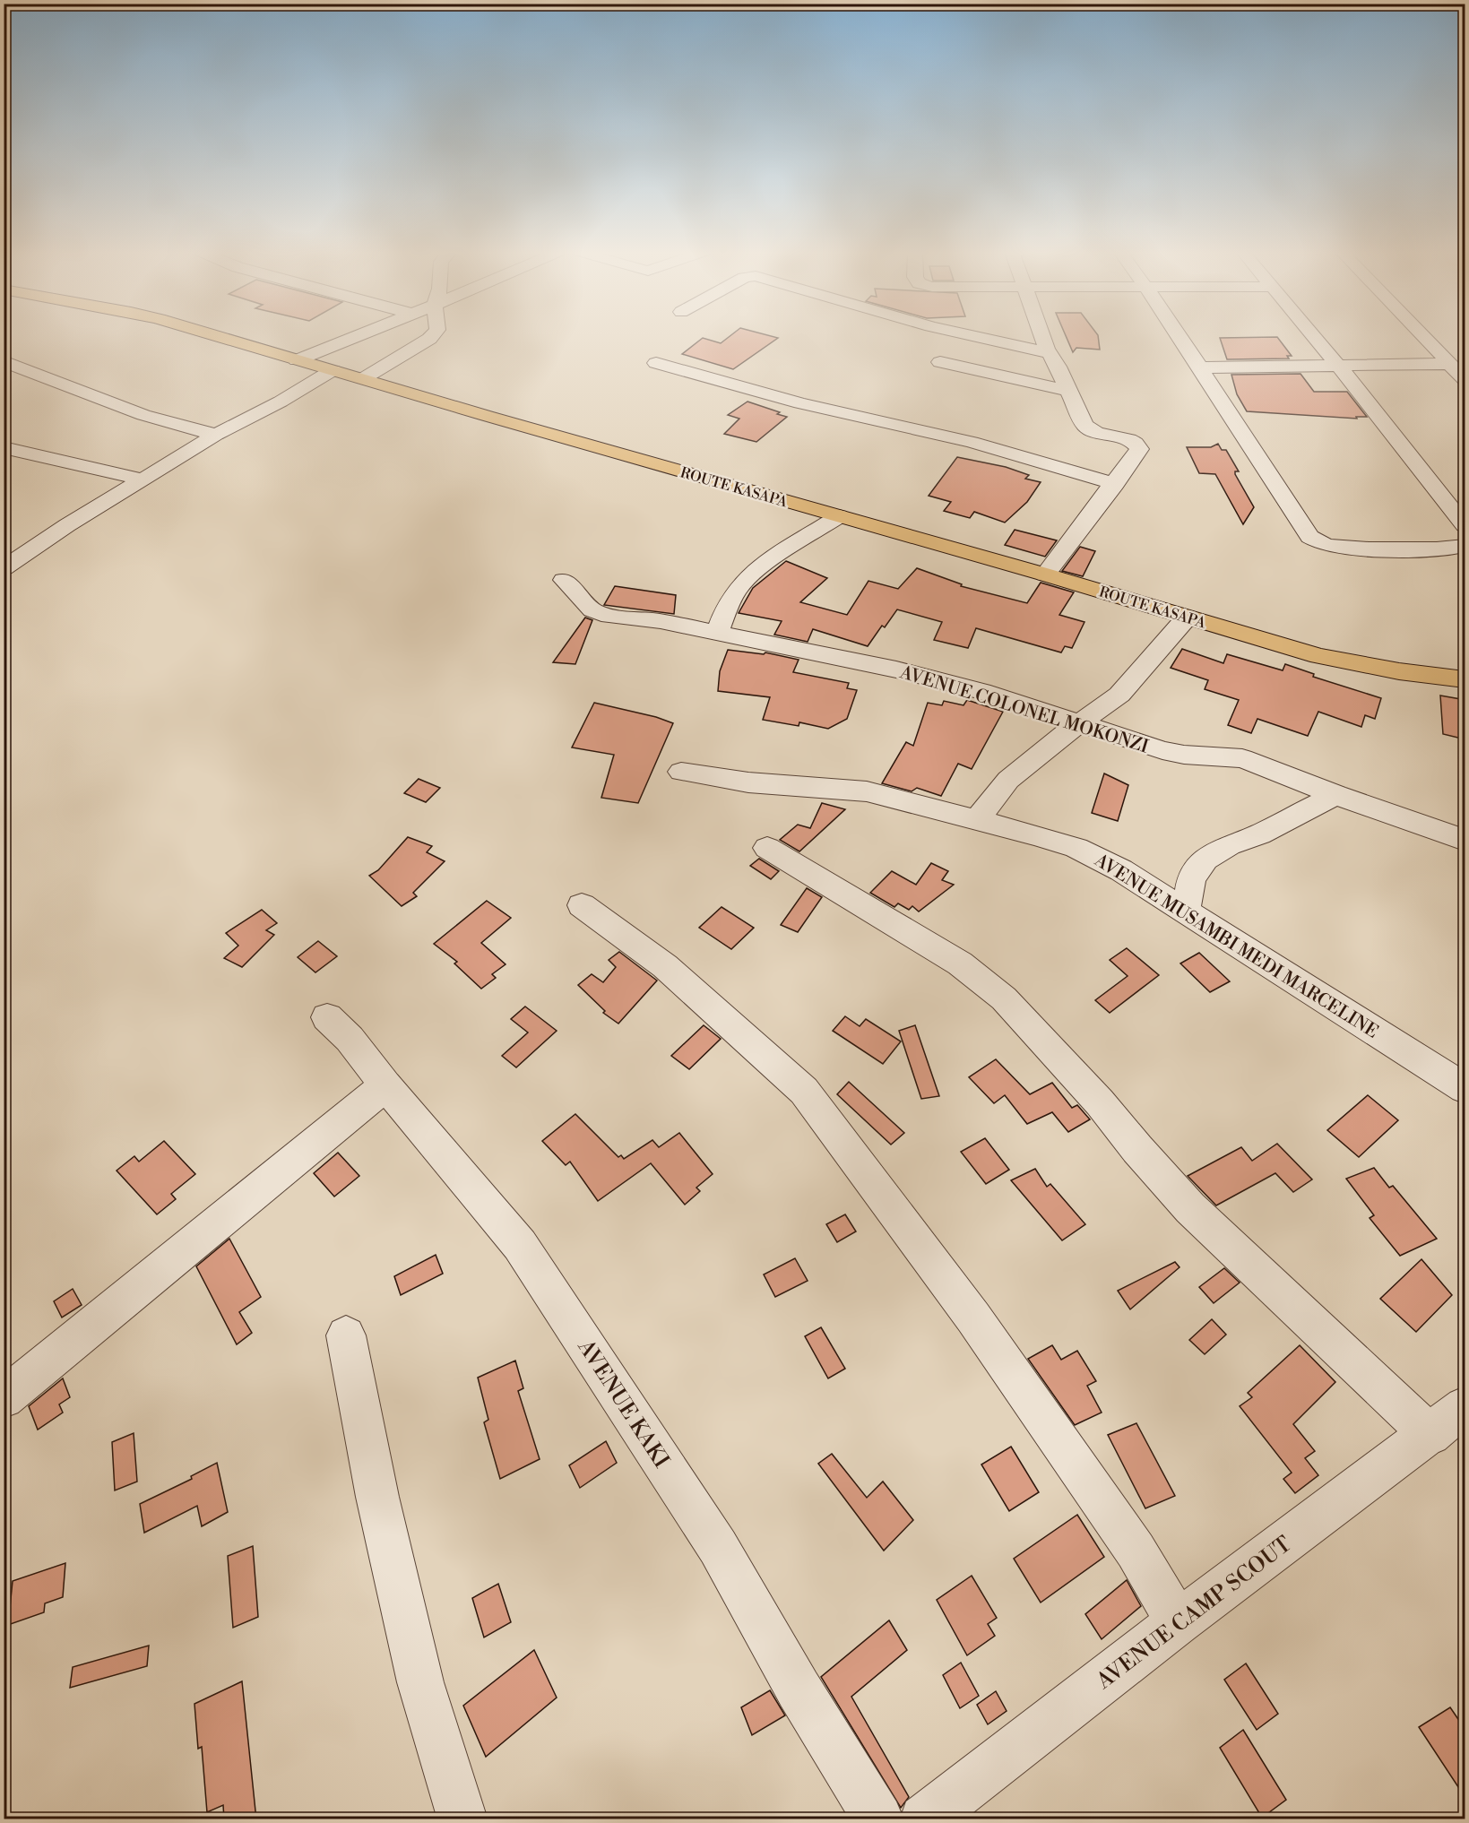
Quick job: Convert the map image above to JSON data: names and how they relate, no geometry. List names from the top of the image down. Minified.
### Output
{"streets":{"main road":["ROUTE KASAPA"],"street":["AVENUE COLONEL MOKONZI","AVENUE MUSAMBI MEDI MARCELINE","AVENUE KAKI","AVENUE CAMP SCOUT"]}}
